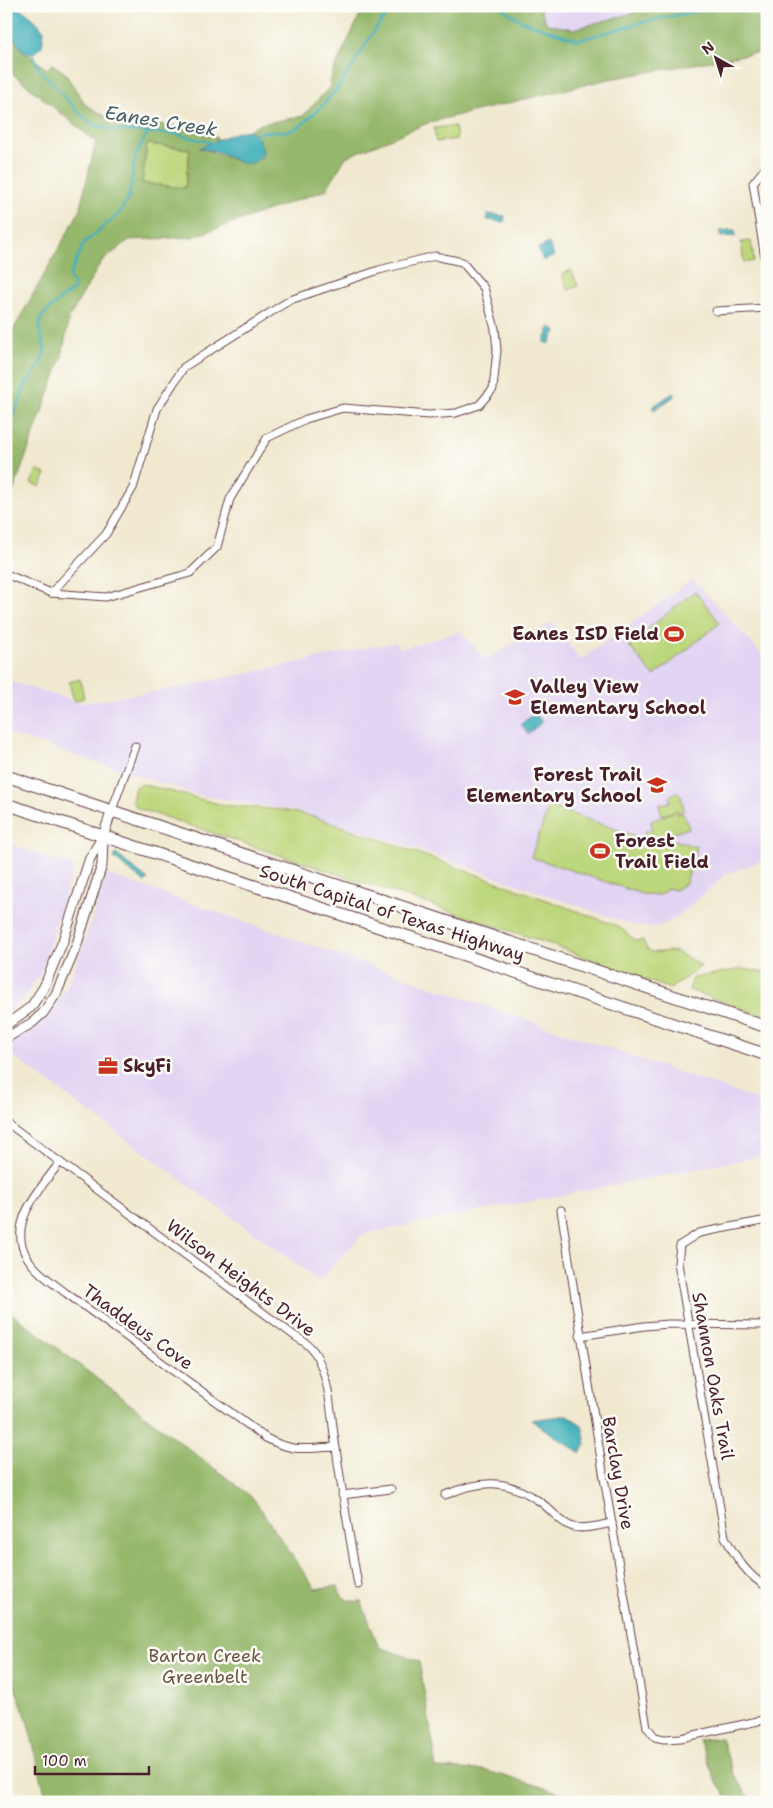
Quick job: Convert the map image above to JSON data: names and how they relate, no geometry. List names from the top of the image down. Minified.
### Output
{"streets":{"highway":["South Capital of Texas Highway"],"street":["Wilson Heights Drive","Thaddeus Cove","Shannon Oaks Trail","Barclay Drive"]},"crossings":[["Wilson Heights Drive","Thaddeus Cove"]],"water":["Eanes Creek"],"parks":["Barton Creek Greenbelt"],"places":{"sports":["Eanes ISD Field","Forest Trail Field"],"school or university":["Valley View Elementary School","Forest Trail Elementary School"],"office":["SkyFi"]},"scale_bar":"100 m","north":"top left"}
